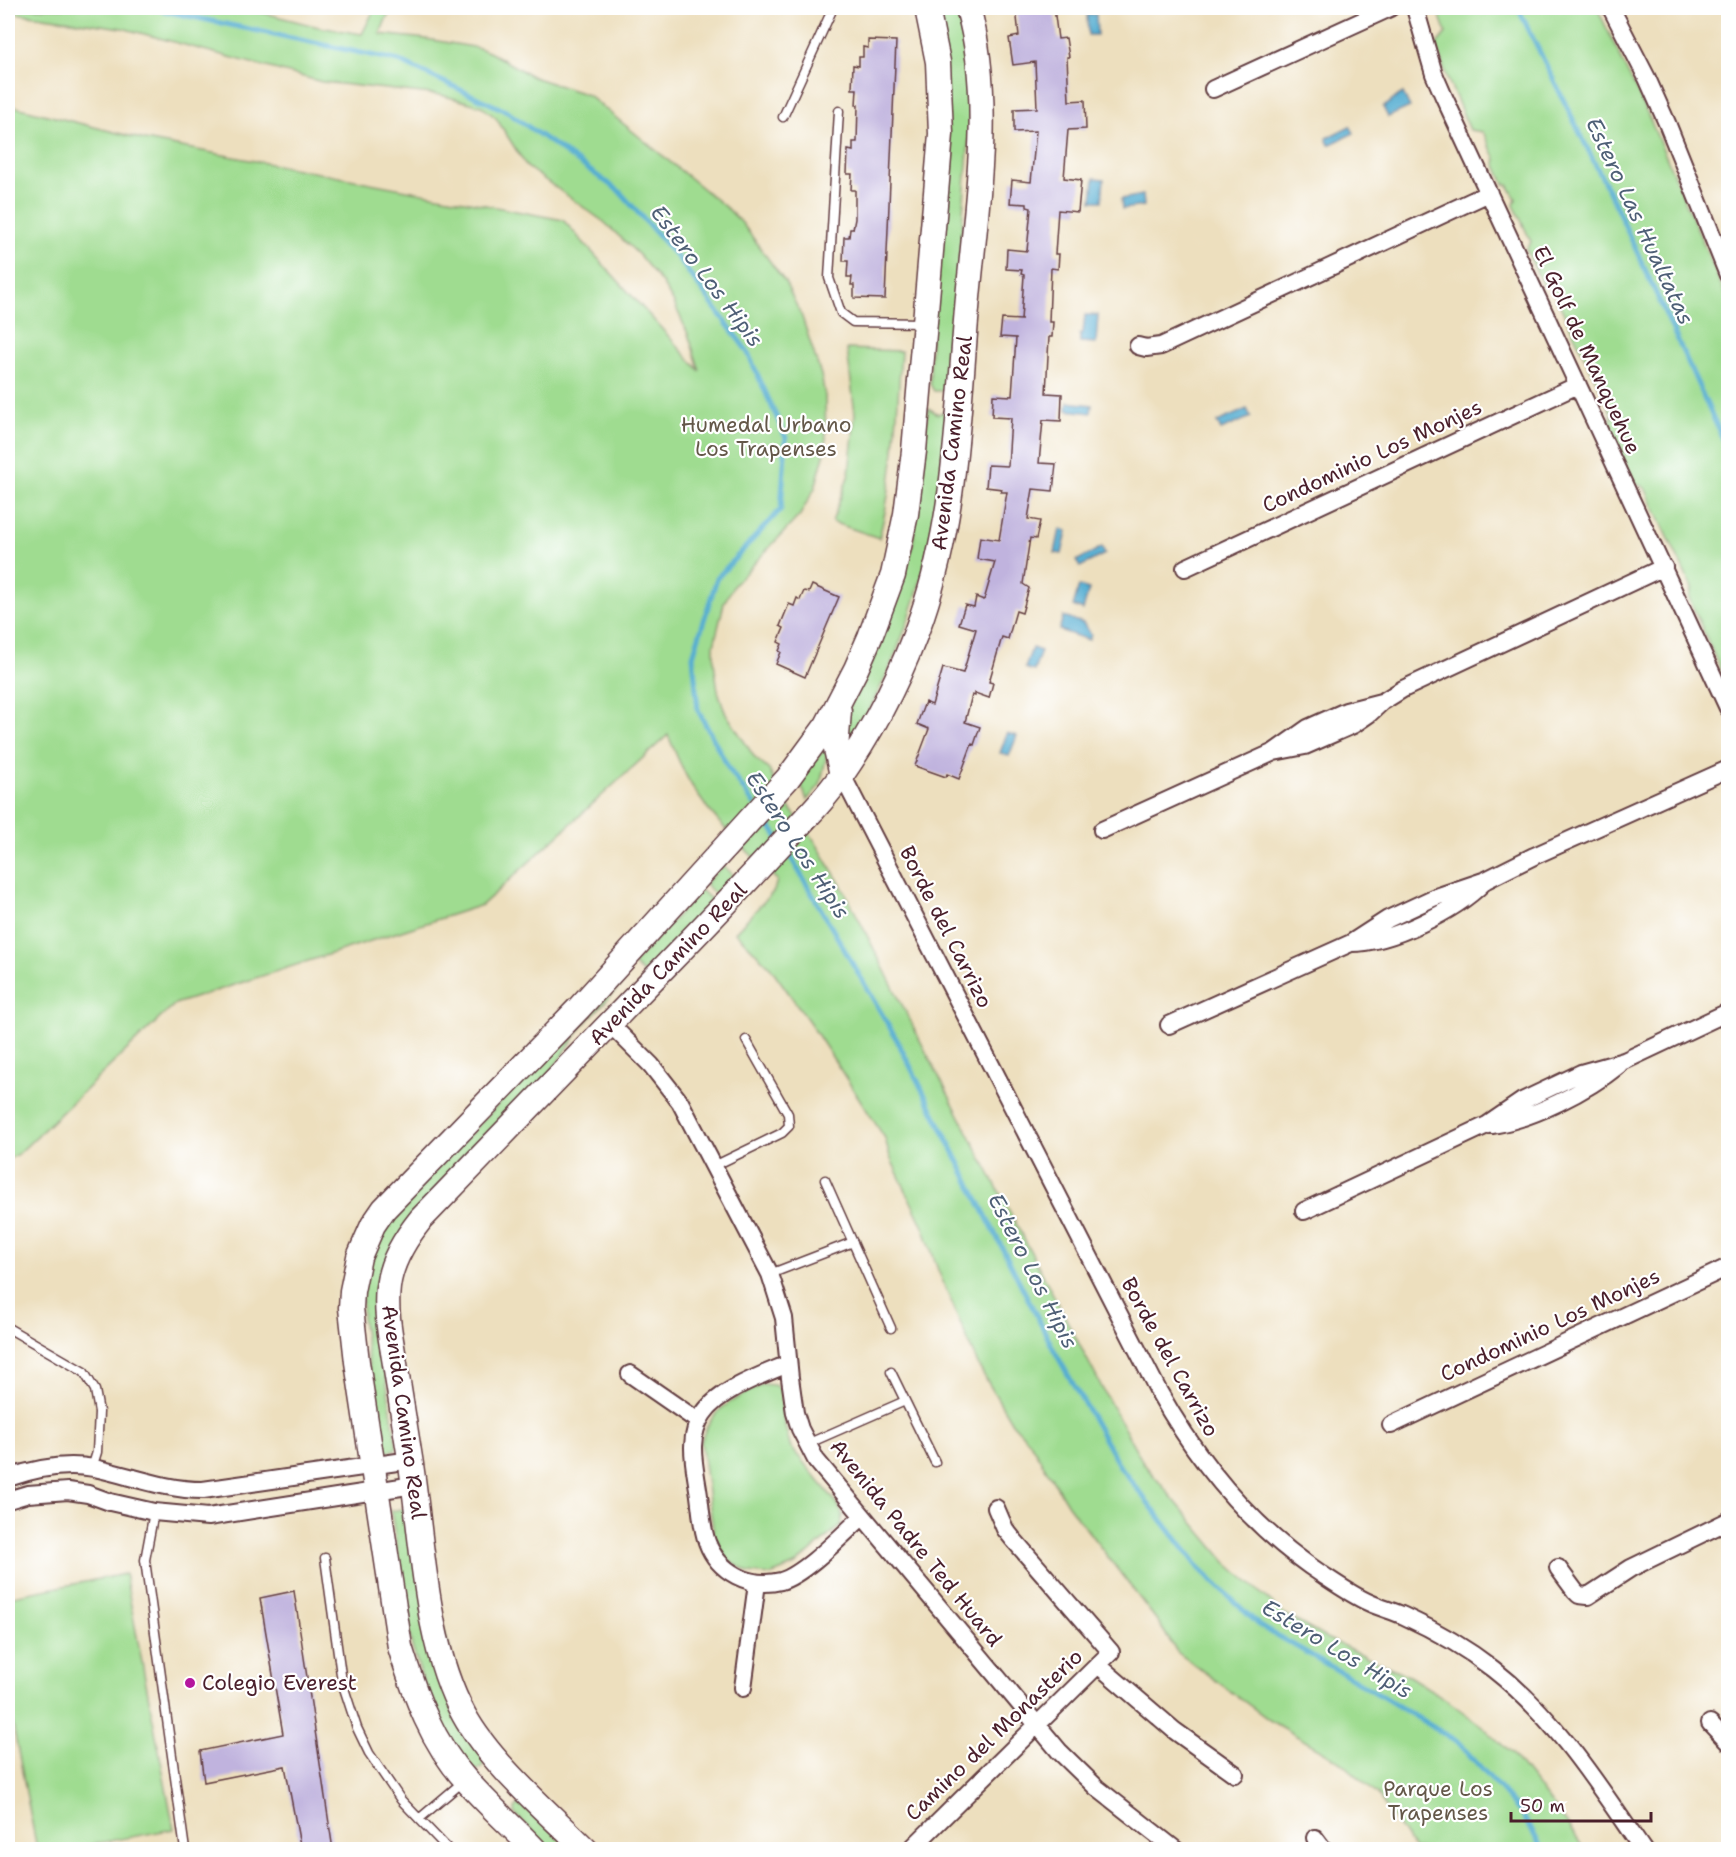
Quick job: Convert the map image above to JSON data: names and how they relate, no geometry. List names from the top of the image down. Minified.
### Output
{"streets":{"main road":["Avenida Camino Real"],"street":["El Golf de Manquehue","Condominio Los Monjes","Borde del Carrizo","Avenida Padre Ted Huard","Camino del Monasterio"]},"crossings":[["El Golf de Manquehue","Condominio Los Monjes"],["Avenida Camino Real","Borde del Carrizo"],["Avenida Camino Real","Avenida Padre Ted Huard"],["Avenida Padre Ted Huard","Camino del Monasterio"]],"water":["Estero Las Hualtatas","Estero Los Hipis"],"parks":["Humedal Urbano Los Trapenses","Parque Los Trapenses"],"places":["Colegio Everest"],"scale_bar":"50 m"}
